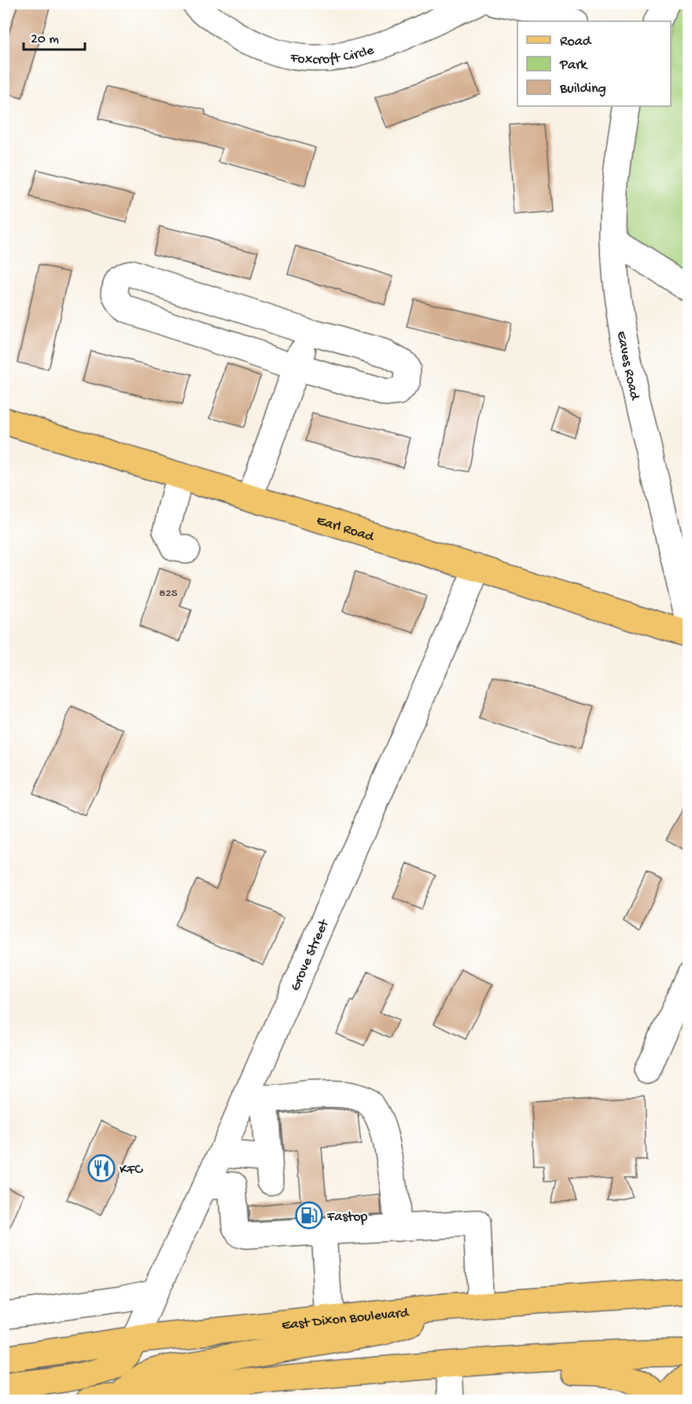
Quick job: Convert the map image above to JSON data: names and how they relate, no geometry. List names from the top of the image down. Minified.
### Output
{"streets":{"main road":["Earl Road","East Dixon Boulevard"],"street":["Foxcroft Circle","Eaves Road","Grove Street"]},"crossings":[["Earl Road","Grove Street"],["Grove Street","East Dixon Boulevard"]],"places":{"restaurant":["KFC"],"fuel station":["Fastop"]},"house_numbers":["825"],"legend":["Road","Park","Building"],"scale_bar":"20 m"}
